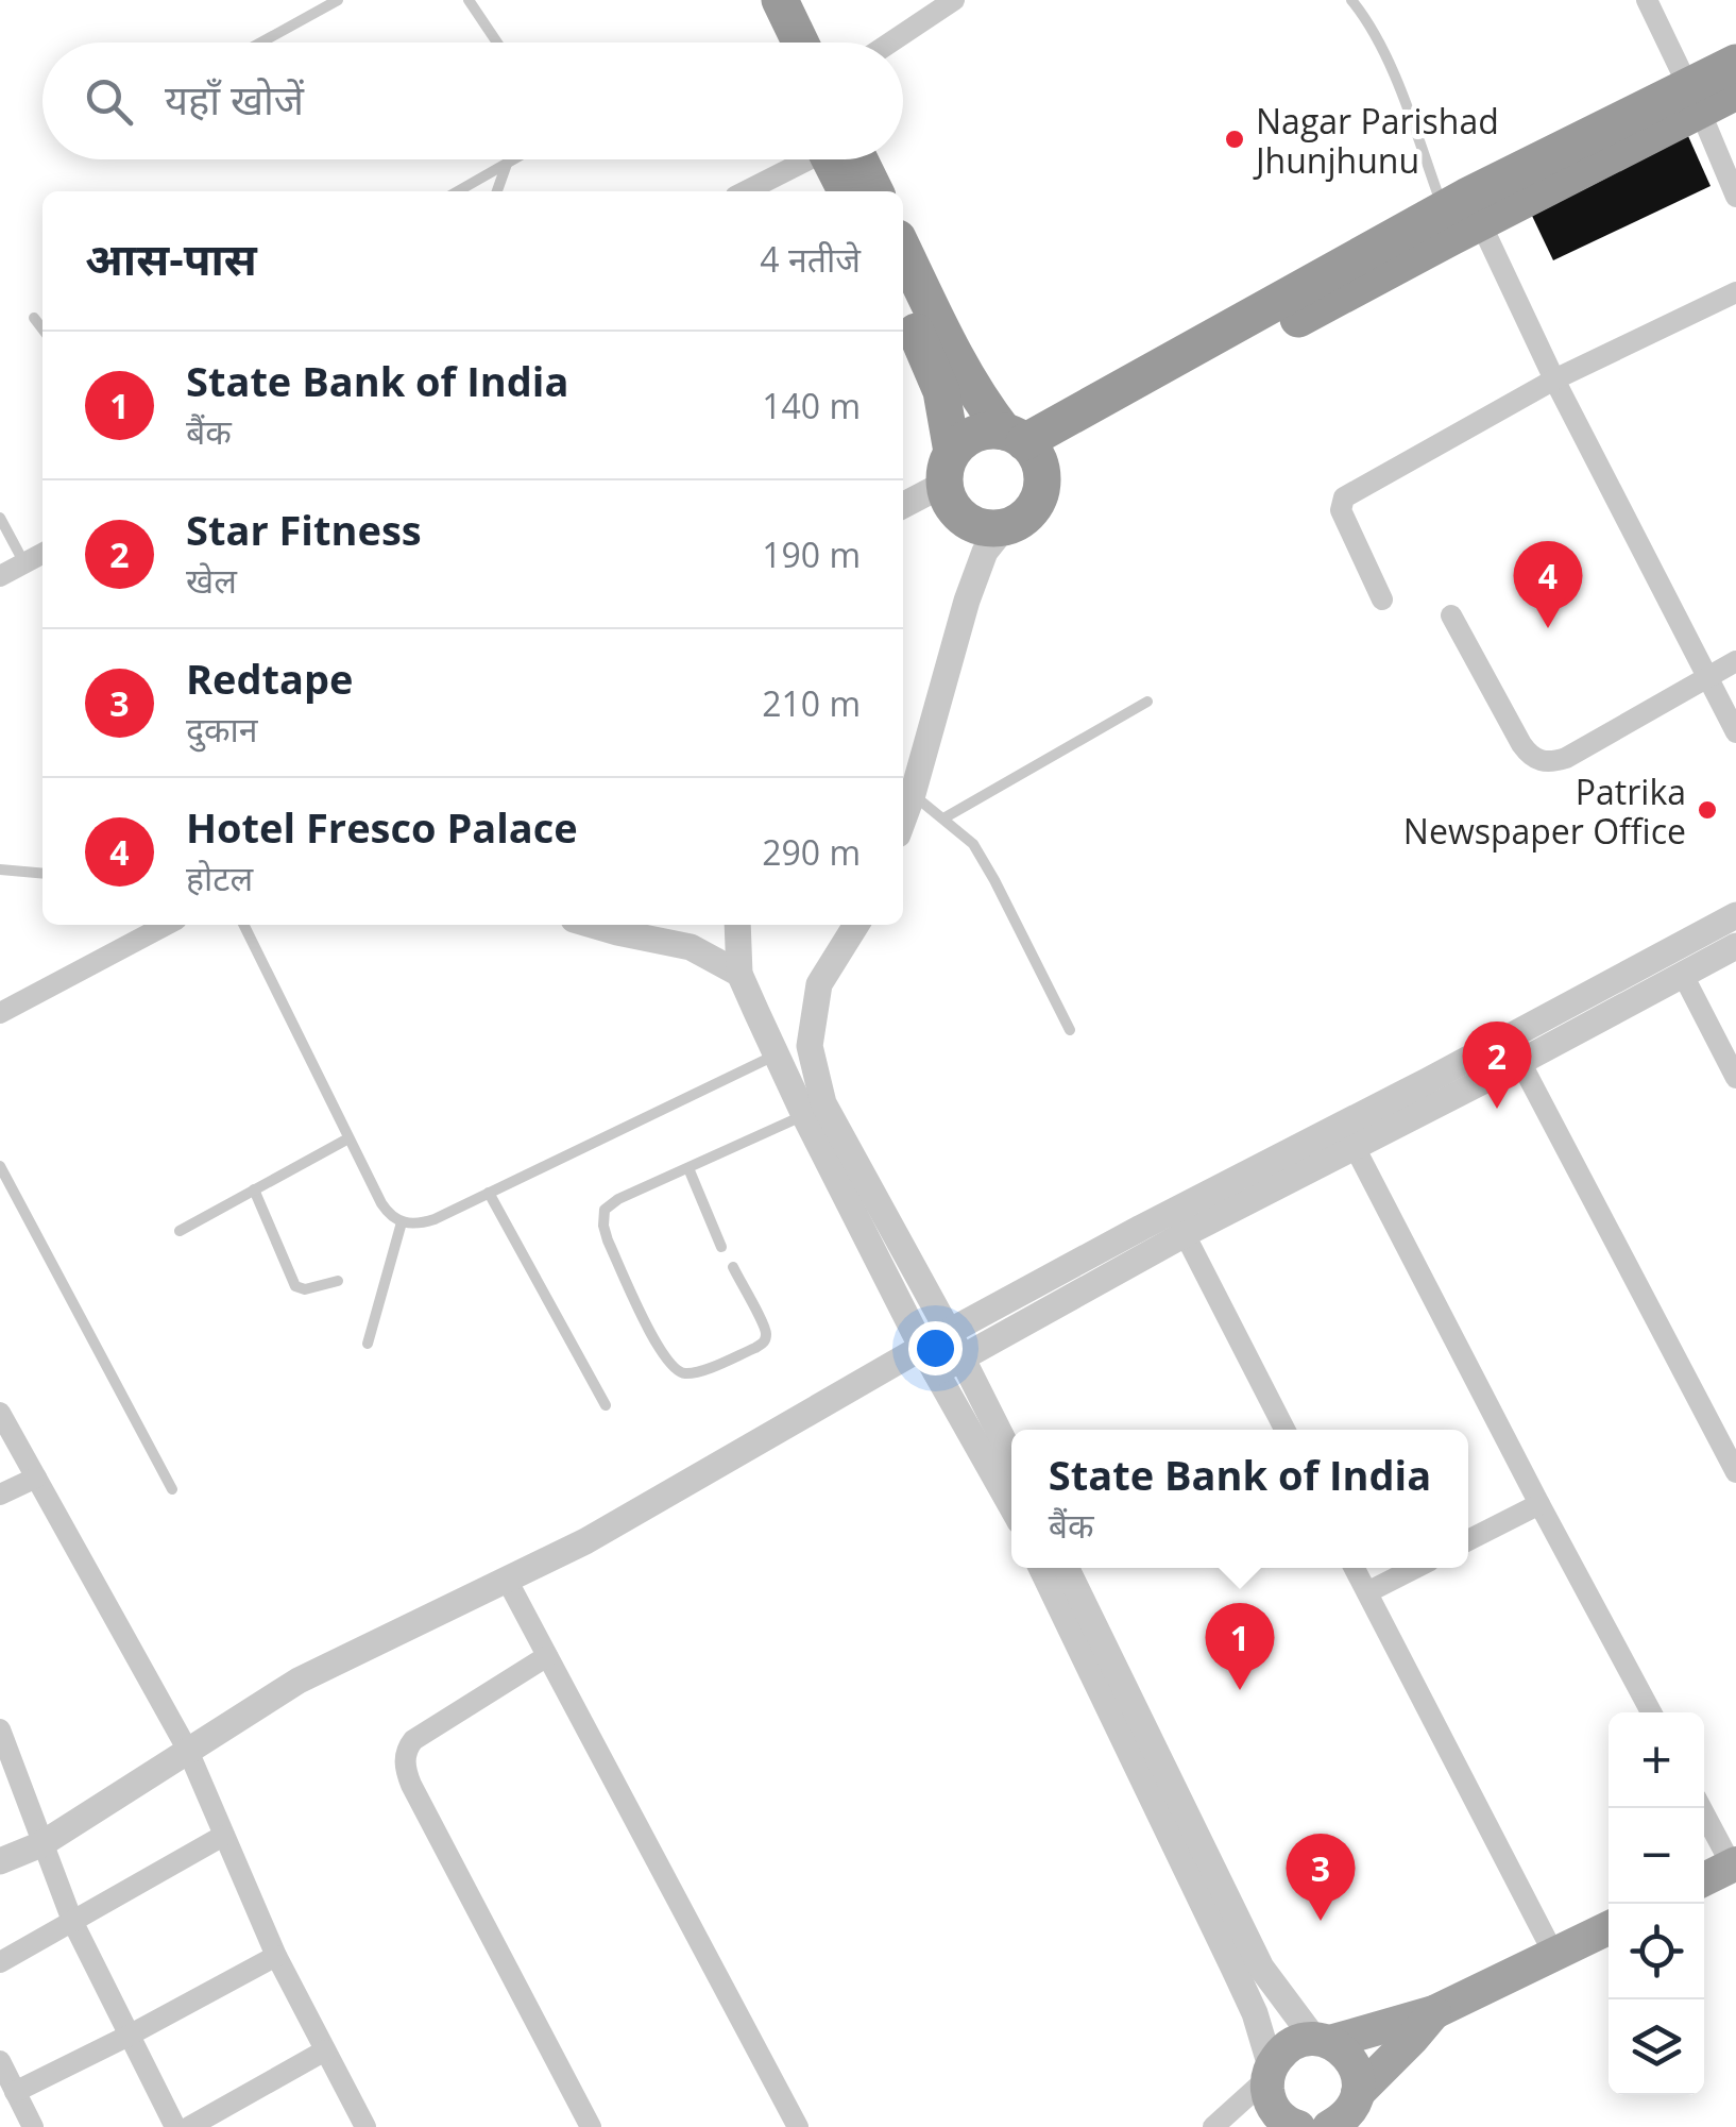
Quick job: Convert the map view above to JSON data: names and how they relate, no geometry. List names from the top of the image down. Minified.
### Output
{"places":["Nagar Parishad Jhunjhunu","Patrika Newspaper Office"],"page":{"search":"यहाँ खोजें","heading":["आस-पास","4 नतीजे"],"list":[{"mark":"1","name":"State Bank of India","note":"बैंक","value":"140 m"},{"mark":"2","name":"Star Fitness","note":"खेल","value":"190 m"},{"mark":"3","name":"Redtape","note":"दुकान","value":"210 m"},{"mark":"4","name":"Hotel Fresco Palace","note":"होटल","value":"290 m"}],"pins":["4","2","1","3"],"popup":["State Bank of India","बैंक"],"map_buttons":["+","−"]}}
